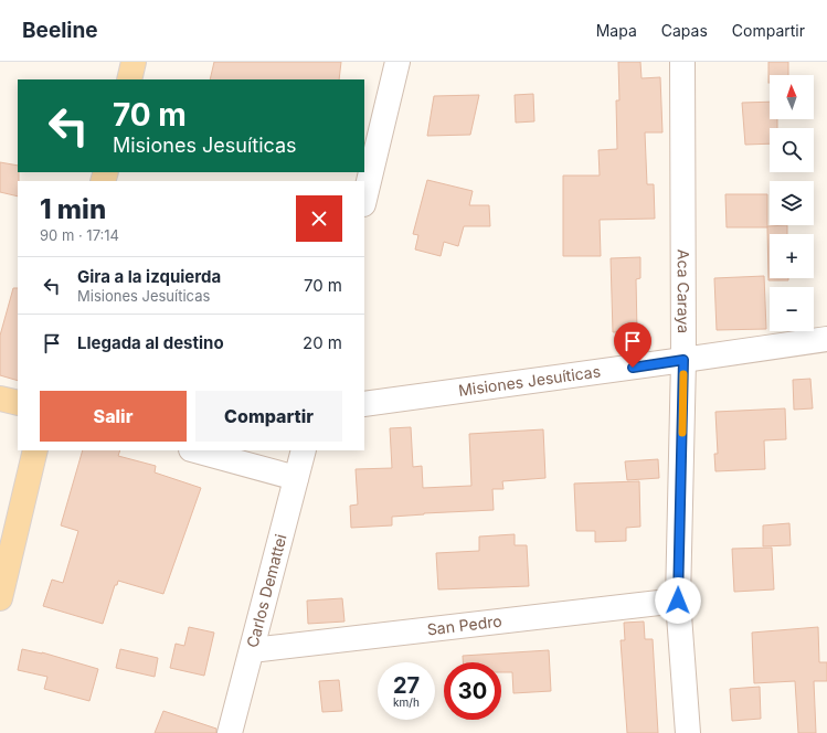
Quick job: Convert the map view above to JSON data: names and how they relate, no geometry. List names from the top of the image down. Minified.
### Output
{"streets":{"street":["Aca Caraya","Misiones Jesuíticas","Carlos Demattei","San Pedro"]},"crossings":[["Aca Caraya","Misiones Jesuíticas"],["Aca Caraya","San Pedro"],["Carlos Demattei","San Pedro"]],"north":"top","page":{"header":"Beeline","nav":["Mapa","Capas","Compartir"],"map_buttons":["+","−"],"turn":["70 m","Misiones Jesuíticas"],"heading":["1 min","90 m · 17:14"],"list":[{"name":"Gira a la izquierda","note":"Misiones Jesuíticas","value":"70 m"},{"name":"Llegada al destino","value":"20 m"}],"buttons":["Salir","Compartir"],"speed":"27 km/h","limit":"30"}}
